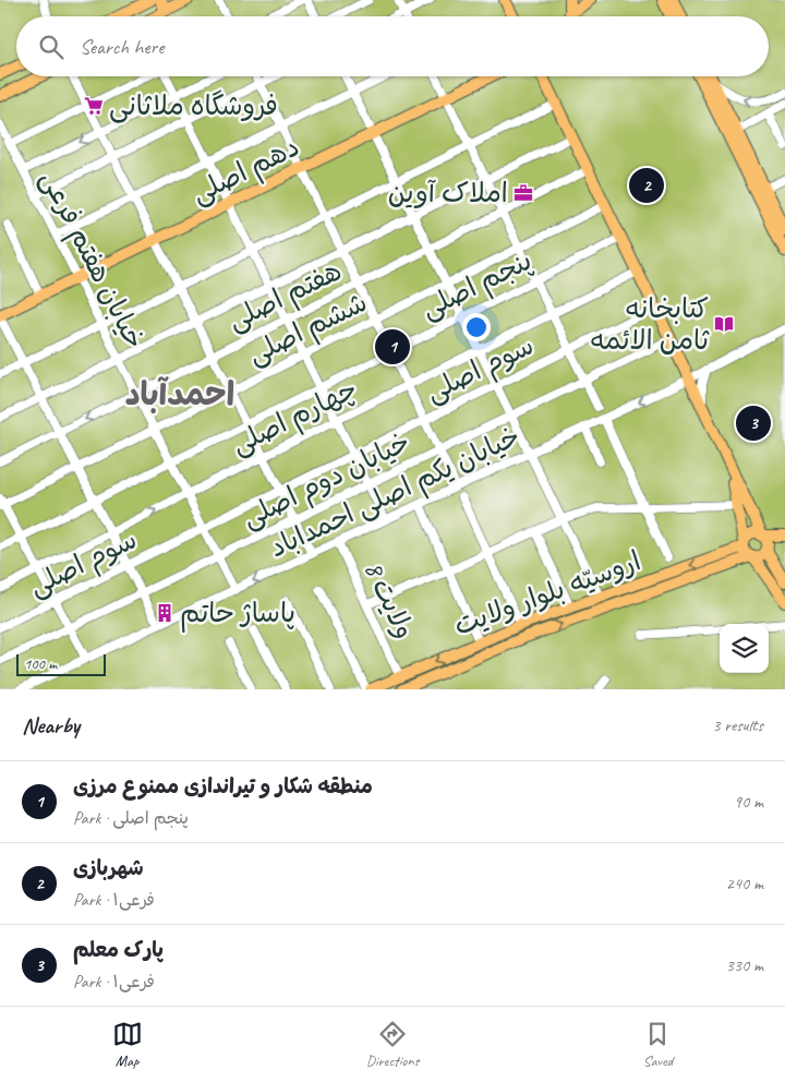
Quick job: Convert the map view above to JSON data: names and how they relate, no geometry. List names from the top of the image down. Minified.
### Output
{"streets":{"main road":["دهم اصلی","اروسیّه بلوار ولایت"],"street":["خیابان هفتم فرعی","پنجم اصلی","هفتم اصلی","ششم اصلی","سوم اصلی","چهارم اصلی","خیابان دوم اصلی","خیابان یکم اصلی احمداباد","ولایت 8"]},"crossings":[["دهم اصلی","خیابان هفتم فرعی"],["خیابان هفتم فرعی","پنجم اصلی"],["خیابان هفتم فرعی","هفتم اصلی"],["خیابان هفتم فرعی","ششم اصلی"],["خیابان هفتم فرعی","سوم اصلی"],["خیابان هفتم فرعی","چهارم اصلی"],["خیابان هفتم فرعی","خیابان دوم اصلی"],["خیابان هفتم فرعی","خیابان یکم اصلی احمداباد"],["خیابان یکم اصلی احمداباد","ولایت 8"],["اروسیّه بلوار ولایت","ولایت 8"]],"districts":["احمدآباد"],"places":{"supermarket":["فروشگاه ملاثانی"],"office":["املاک آوین"],"library":["کتابخانه ثامن الائمه"],"building":["پاساژ حاتم"]},"scale_bar":"100 m","page":{"search":"Search here","pins":["2","1","3"],"scale":"100 m","heading":["Nearby","3 results"],"list":[{"mark":"1","name":"منطقه شکار و تیراندازی ممنوع مرزی","note":"Park · پنجم اصلی","value":"90 m"},{"mark":"2","name":"شهربازی","note":"Park · فرعی۱","value":"240 m"},{"mark":"3","name":"پارک معلم","note":"Park · فرعی۱","value":"330 m"}],"nav":["Map","Directions","Saved"]}}
